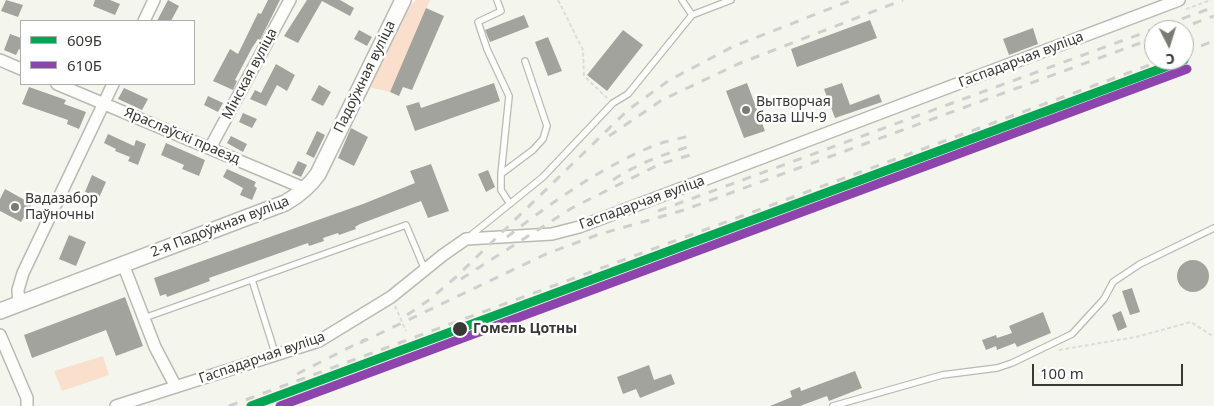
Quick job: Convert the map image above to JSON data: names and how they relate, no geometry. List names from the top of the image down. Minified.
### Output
{"streets":{"main road":["Падоўжная вуліца","2-я Падоўжная вуліца"],"street":["Гаспадарчая вуліца","Мінская вуліца","Яраслаўскі праезд"]},"crossings":[["Мінская вуліца","Яраслаўскі праезд"],["Падоўжная вуліца","2-я Падоўжная вуліца"],["Яраслаўскі праезд","2-я Падоўжная вуліца"]],"places":["Вытворчая база ШЧ-9","Вадазабор Паўночны","Гомель Цотны"],"lines":["transit line 609Б","transit line 610Б"],"legend":["609Б","610Б"],"scale_bar":"100 m","north":"bottom"}
